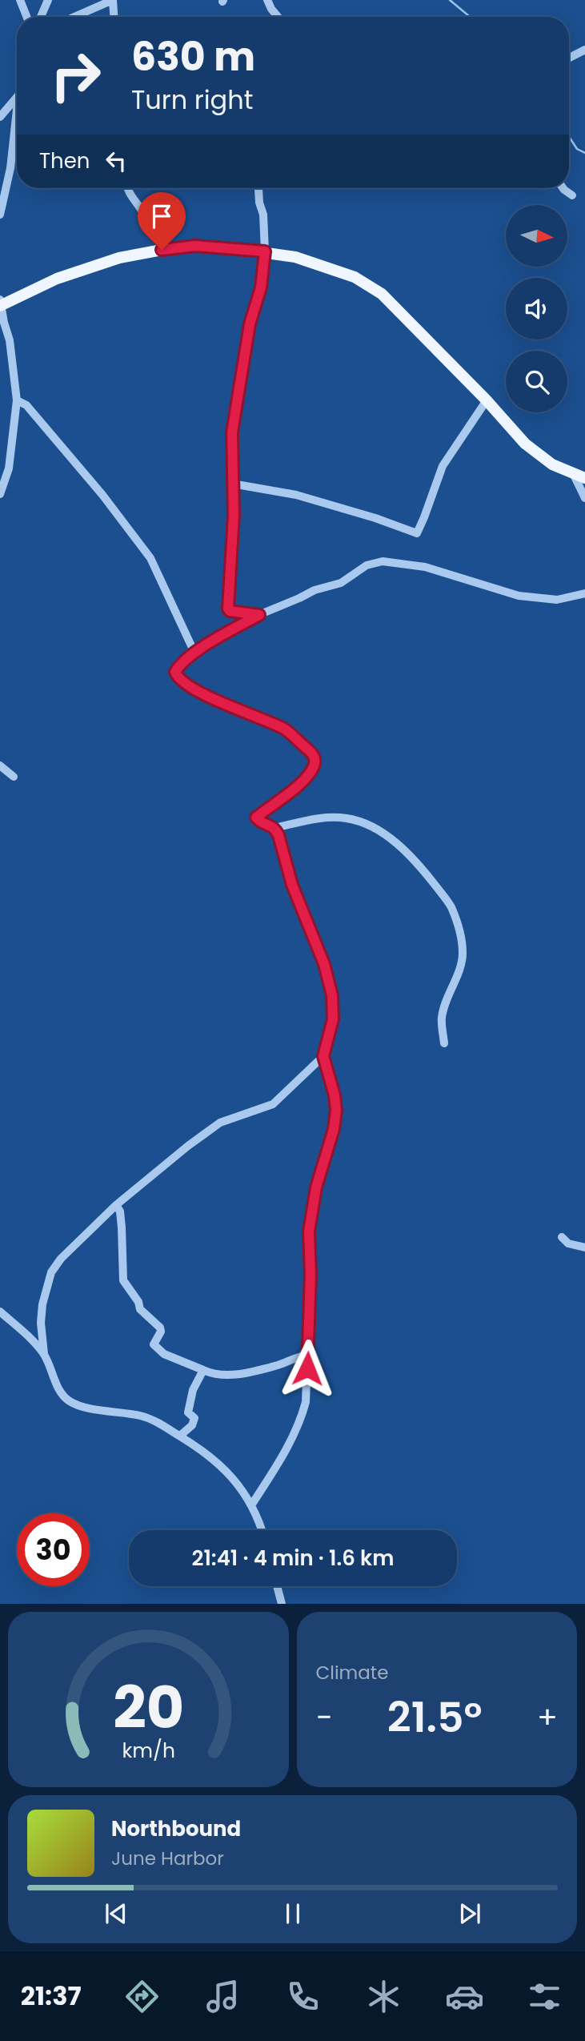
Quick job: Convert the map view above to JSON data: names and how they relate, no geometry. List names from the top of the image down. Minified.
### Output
{"north":"right","page":{"turn":["630 m","Turn right"],"then":"Then","limit":"30","trip":"21:41 · 4 min · 1.6 km","tile":"Climate","heat":["−","21.5°","+"],"song":["Northbound","June Harbor"],"tabs":"21:37","gauge":["20","km/h"]}}
